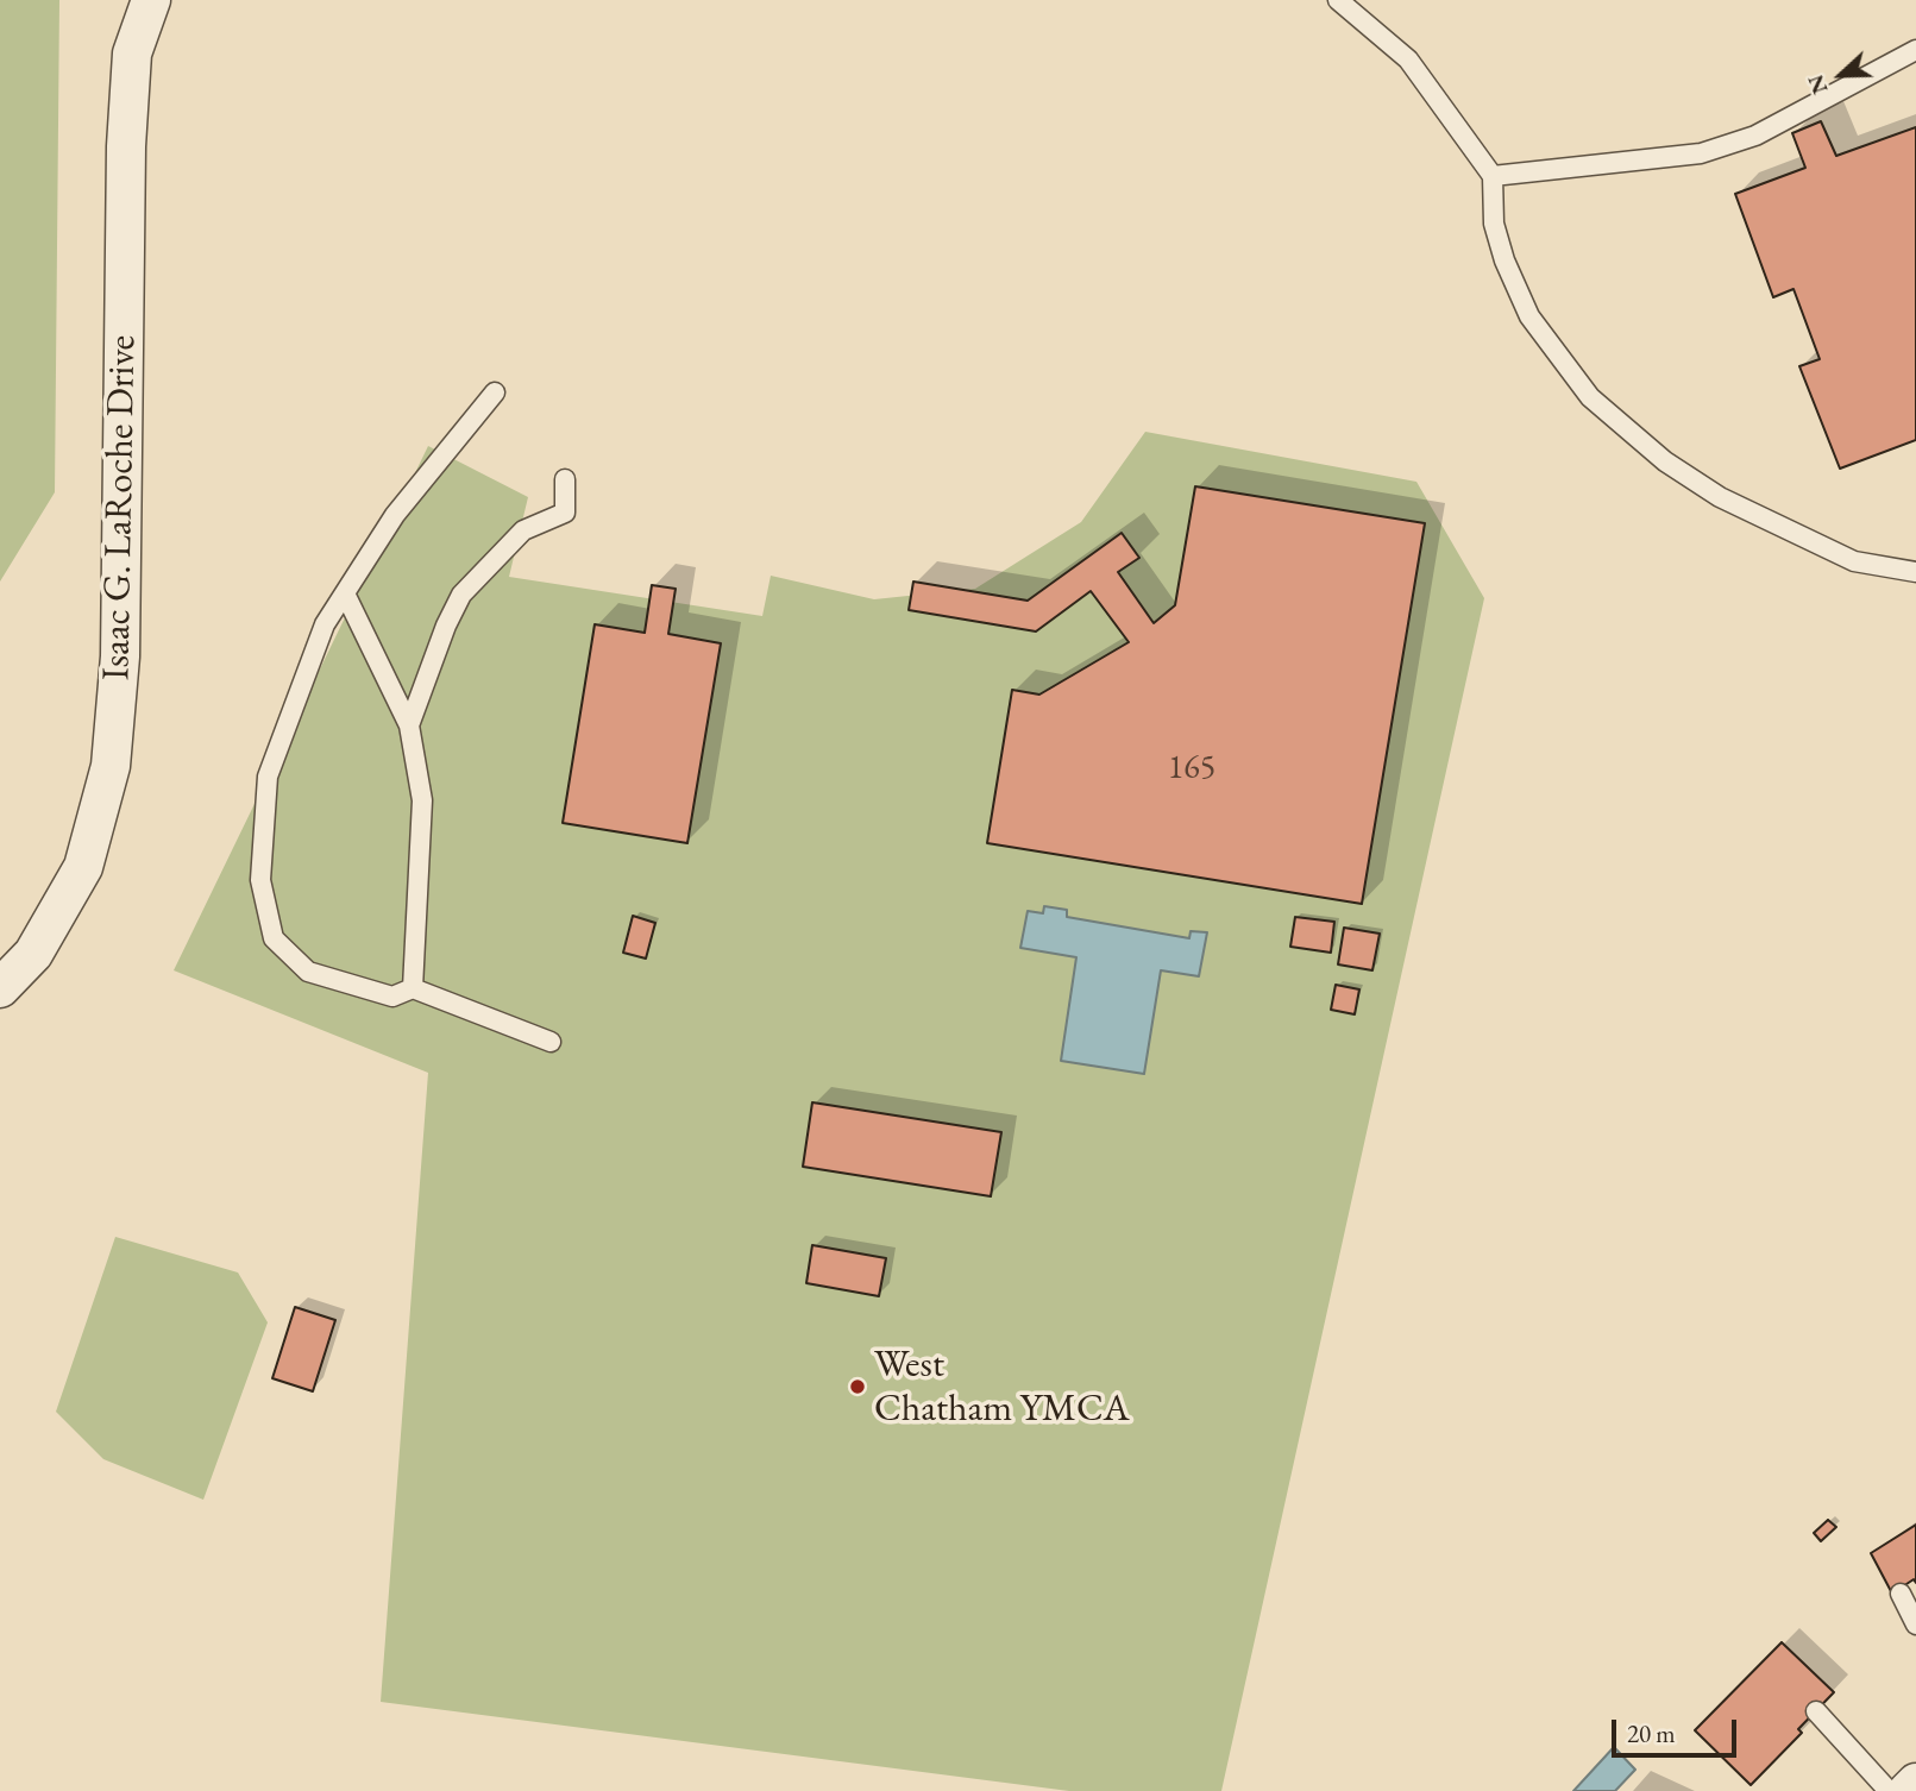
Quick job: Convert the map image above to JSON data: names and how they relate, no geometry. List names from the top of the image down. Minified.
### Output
{"streets":{"street":["Isaac G. LaRoche Drive"]},"places":["West Chatham YMCA"],"house_numbers":["165"],"scale_bar":"20 m","north":"left"}
